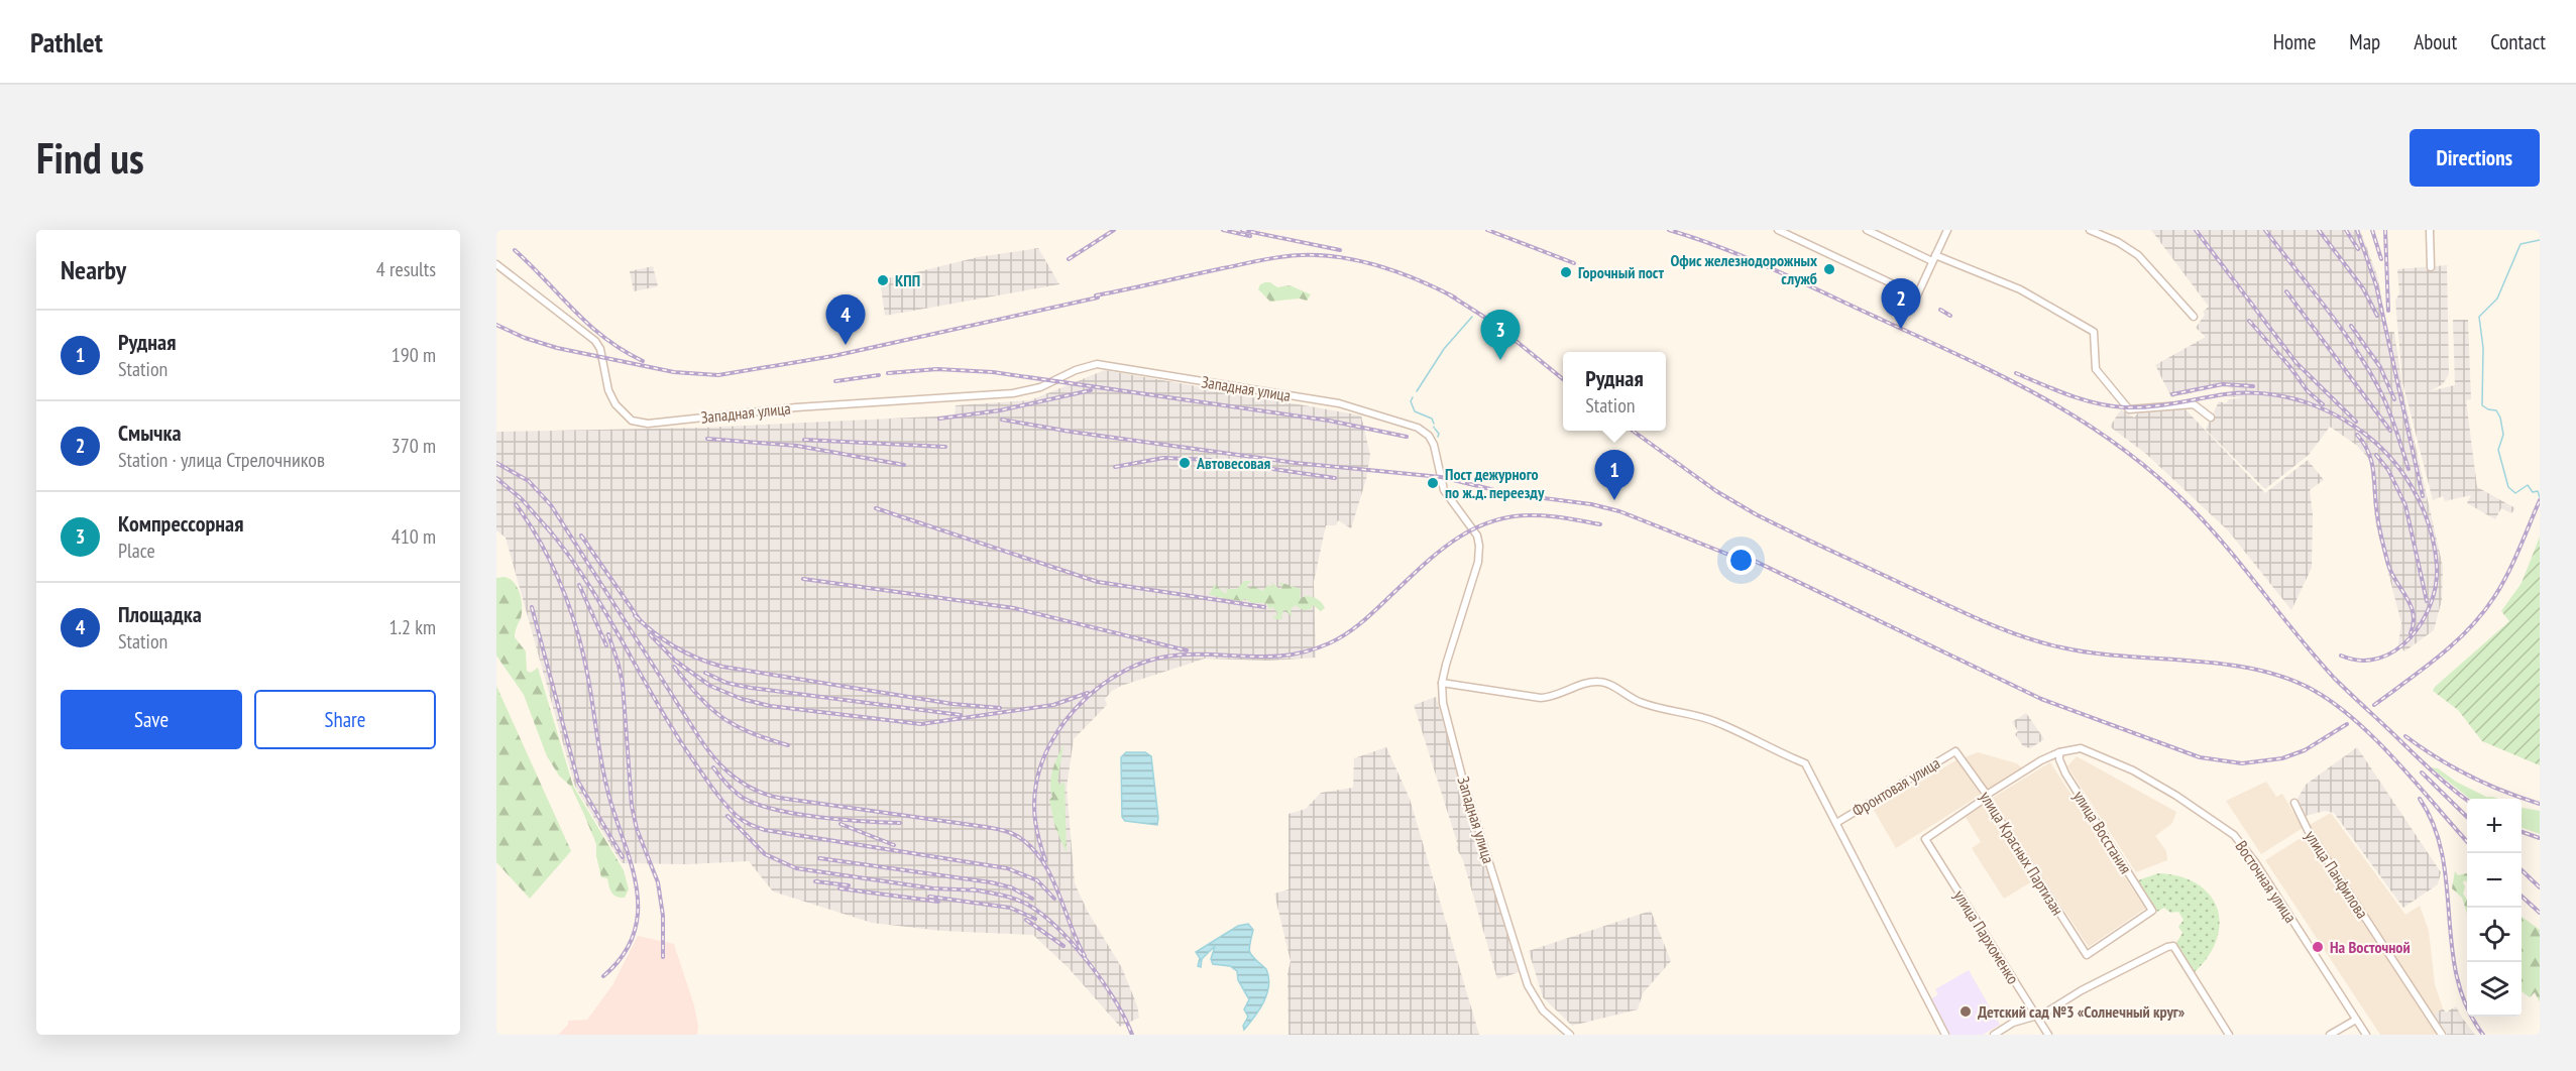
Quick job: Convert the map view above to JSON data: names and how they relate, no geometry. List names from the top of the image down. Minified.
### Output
{"streets":{"street":["Западная улица","Фронтовая улица","улица Восстания","улица Красных Партизан","улица Панфилова","Восточная улица","улица Пархоменко"]},"crossings":[["Фронтовая улица","улица Красных Партизан"],["улица Восстания","улица Красных Партизан"],["улица Восстания","Восточная улица"],["улица Красных Партизан","улица Пархоменко"]],"places":["Офис железнодорожных служб","Горочный пост","КПП","Автовесовая","Пост дежурного по ж.д. переезду","На Восточной","Детский сад №3 «Солнечный круг»"],"page":{"header":"Pathlet","nav":["Home","Map","About","Contact"],"buttons":["Directions",["Save","Share"]],"title":"Find us","heading":["Nearby","4 results"],"pins":["2","4","3","1"],"list":[{"mark":"1","name":"Рудная","note":"Station","value":"190 m"},{"mark":"2","name":"Смычка","note":"Station · улица Стрелочников","value":"370 m"},{"mark":"3","name":"Компрессорная","note":"Place","value":"410 m"},{"mark":"4","name":"Площадка","note":"Station","value":"1.2 km"}],"popup":["Рудная","Station"],"map_buttons":["+","−"]}}
